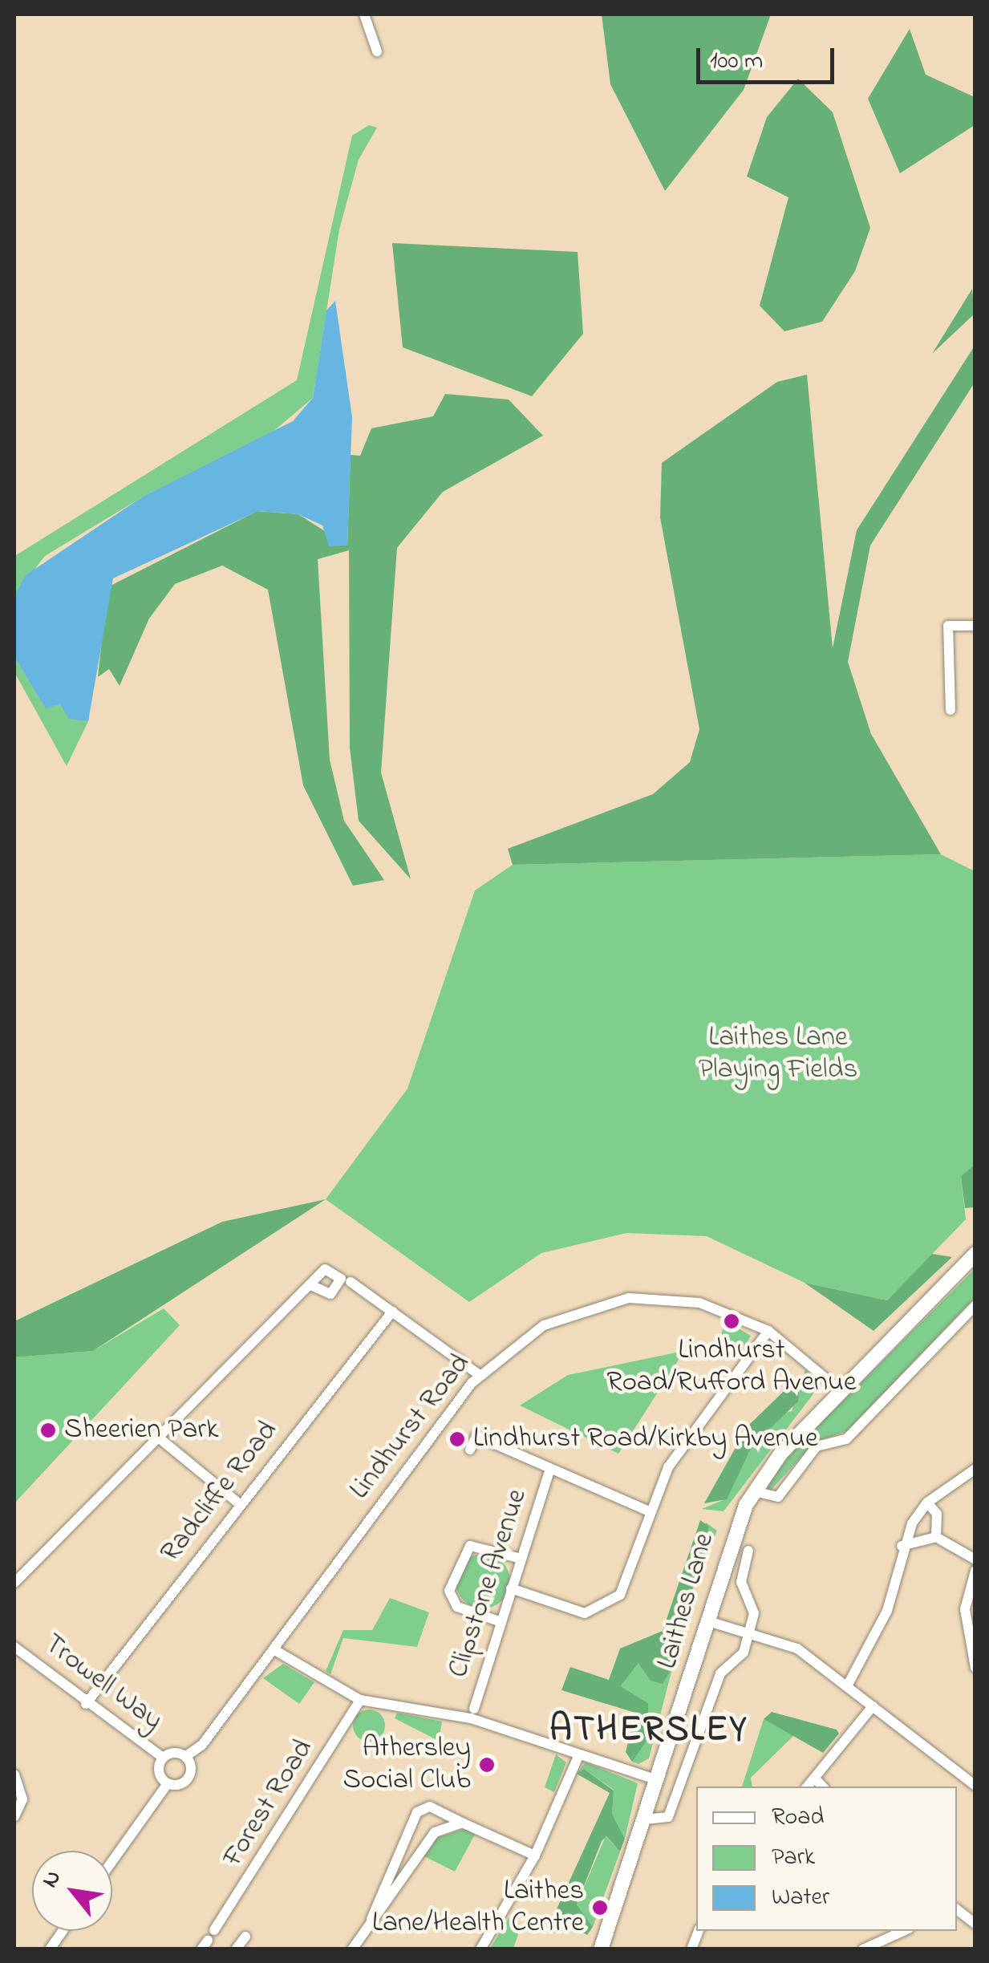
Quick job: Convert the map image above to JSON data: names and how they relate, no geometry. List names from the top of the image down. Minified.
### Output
{"streets":{"main road":["Laithes Lane"],"street":["Lindhurst Road","Radcliffe Road","Clipstone Avenue","Trowell Way","Forest Road"]},"crossings":[["Lindhurst Road","Laithes Lane"],["Radcliffe Road","Trowell Way"]],"districts":["ATHERSLEY"],"parks":["Laithes Lane Playing Fields"],"places":["Lindhurst Road/Rufford Avenue","Sheerien Park","Lindhurst Road/Kirkby Avenue","Athersley Social Club","Laithes Lane/Health Centre"],"legend":["Road","Park","Water"],"scale_bar":"100 m","north":"top left"}
